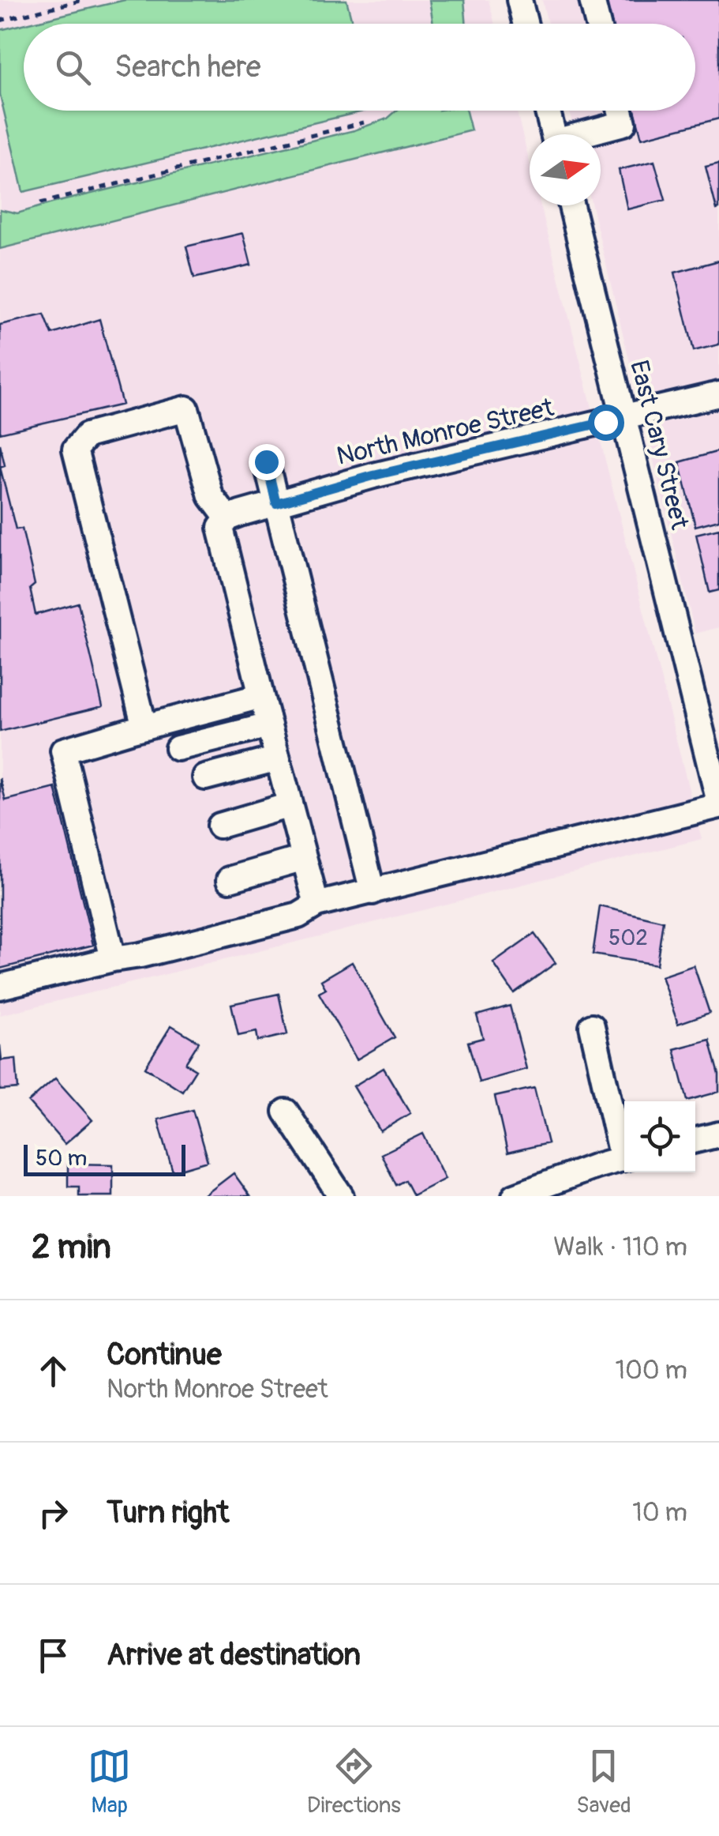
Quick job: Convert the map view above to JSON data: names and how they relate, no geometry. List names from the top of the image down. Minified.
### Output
{"streets":{"street":["North Monroe Street","East Cary Street"]},"crossings":[["North Monroe Street","East Cary Street"]],"house_numbers":["502"],"scale_bar":"50 m","north":"right","page":{"search":"Search here","scale":"50 m","heading":["2 min","Walk · 110 m"],"list":[["Continue","North Monroe Street","100 m"],["Turn right","10 m"],"Arrive at destination"],"nav":["Map","Directions","Saved"]}}
